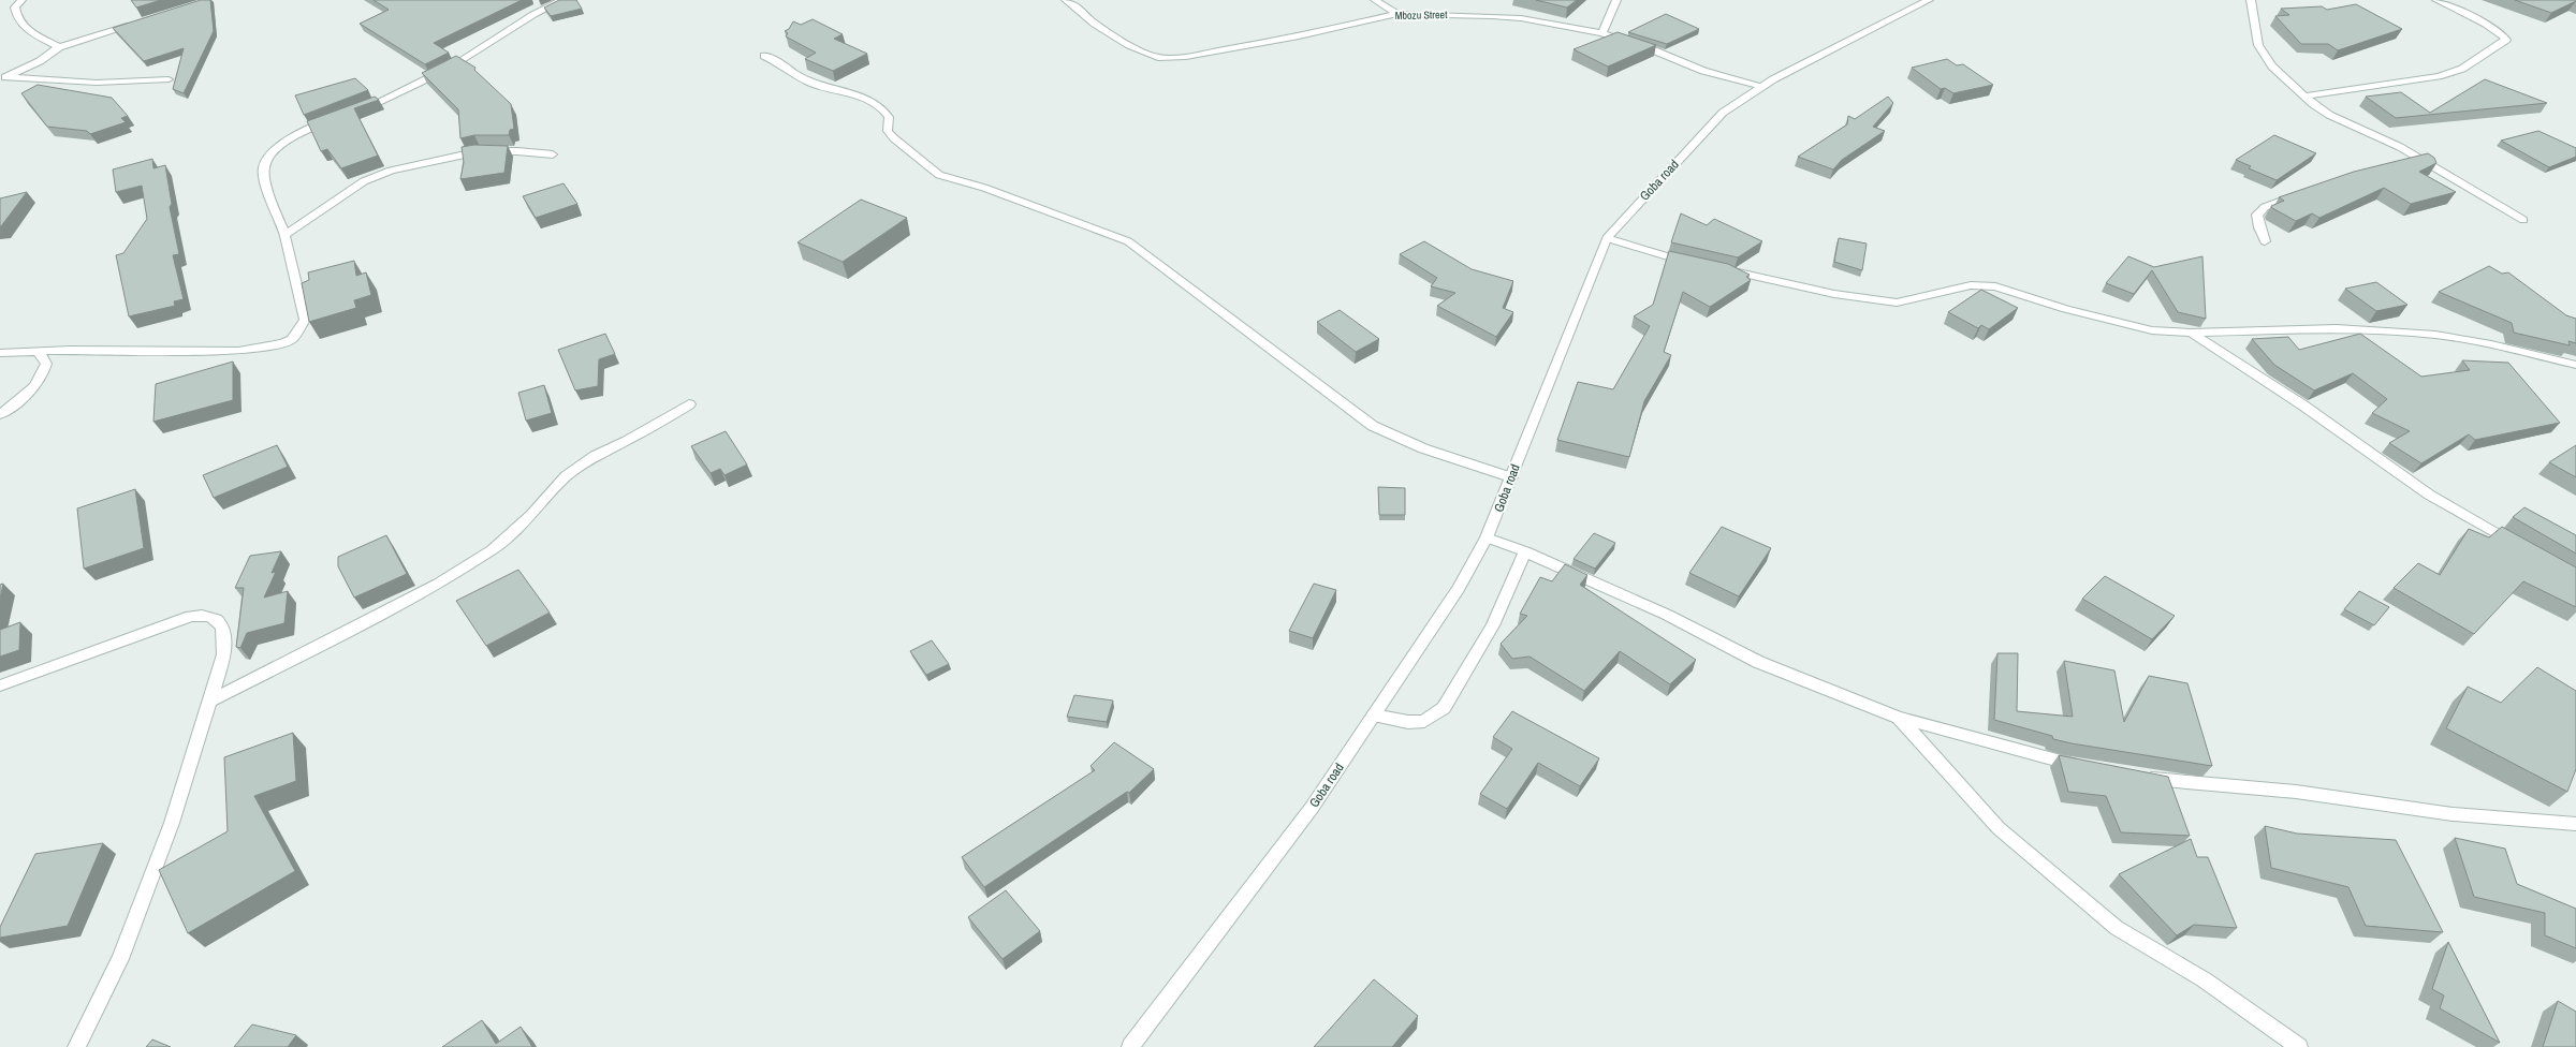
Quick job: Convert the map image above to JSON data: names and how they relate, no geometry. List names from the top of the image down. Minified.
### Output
{"streets":{"street":["Mbozu Street","Goba road"]},"crossings":[["Mbozu Street","Goba road"]]}
